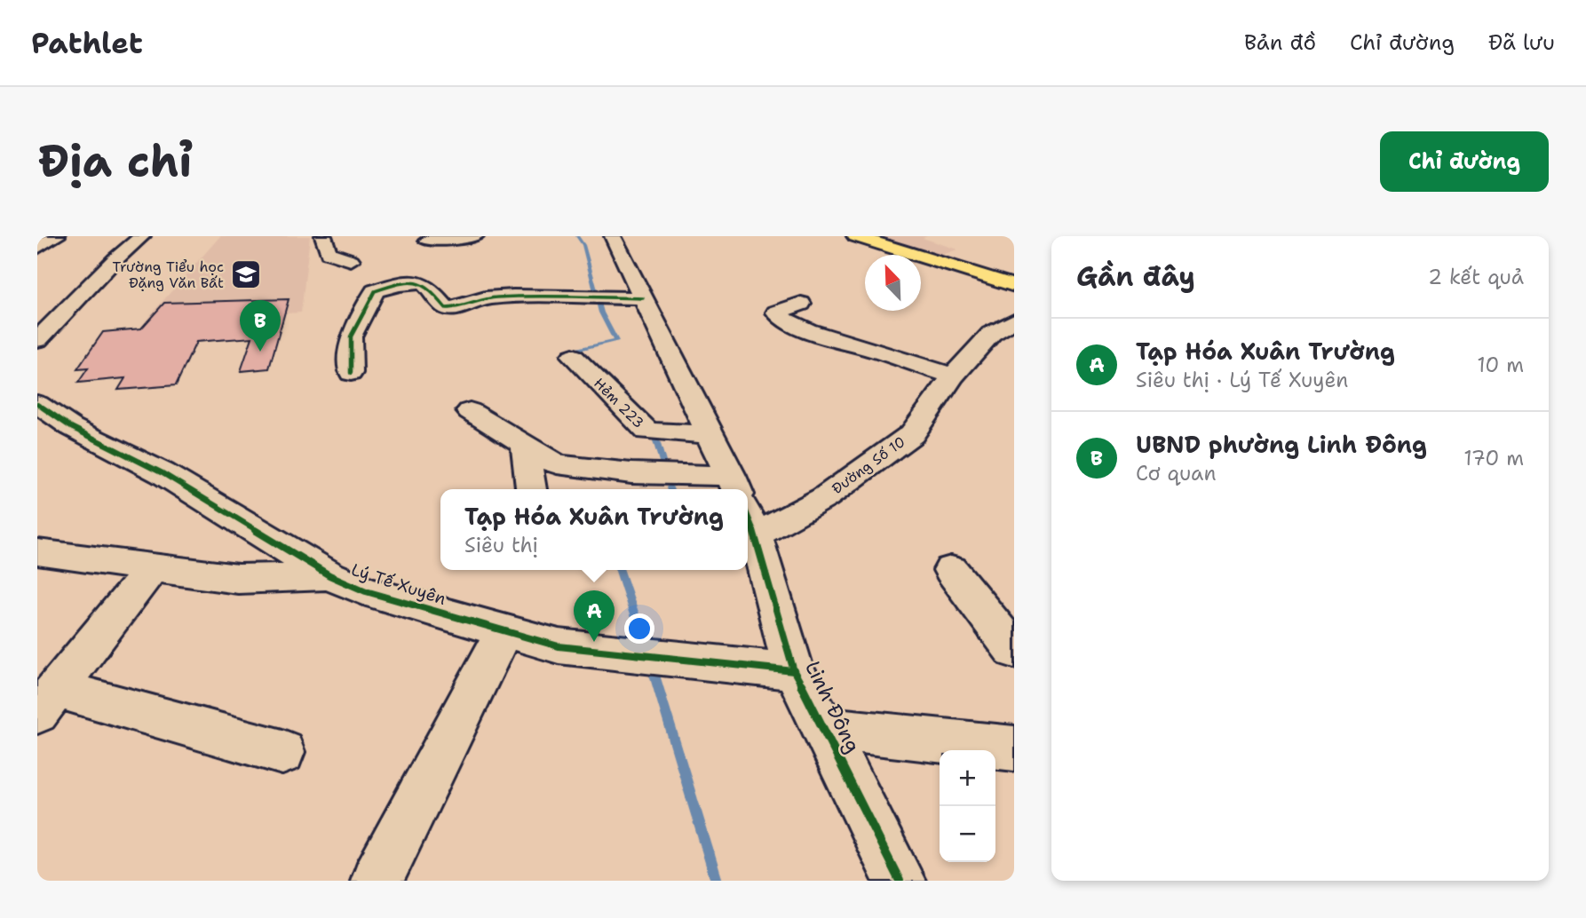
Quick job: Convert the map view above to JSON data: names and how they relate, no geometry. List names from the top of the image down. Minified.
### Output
{"streets":{"street":["Hẻm 223","Đường Số 10","Lý Tế Xuyên","Linh Đông"]},"crossings":[["Đường Số 10","Linh Đông"],["Lý Tế Xuyên","Linh Đông"]],"places":{"school or university":["Trường Tiểu học Đặng Văn Bất"]},"north":"top left","page":{"header":"Pathlet","nav":["Bản đồ","Chỉ đường","Đã lưu"],"buttons":"Chỉ đường","title":"Địa chỉ","heading":["Gần đây","2 kết quả"],"pins":["B","A"],"list":[{"mark":"A","name":"Tạp Hóa Xuân Trường","note":"Siêu thị · Lý Tế Xuyên","value":"10 m"},{"mark":"B","name":"UBND phường Linh Đông","note":"Cơ quan","value":"170 m"}],"popup":["Tạp Hóa Xuân Trường","Siêu thị"],"map_buttons":["+","−"]}}
